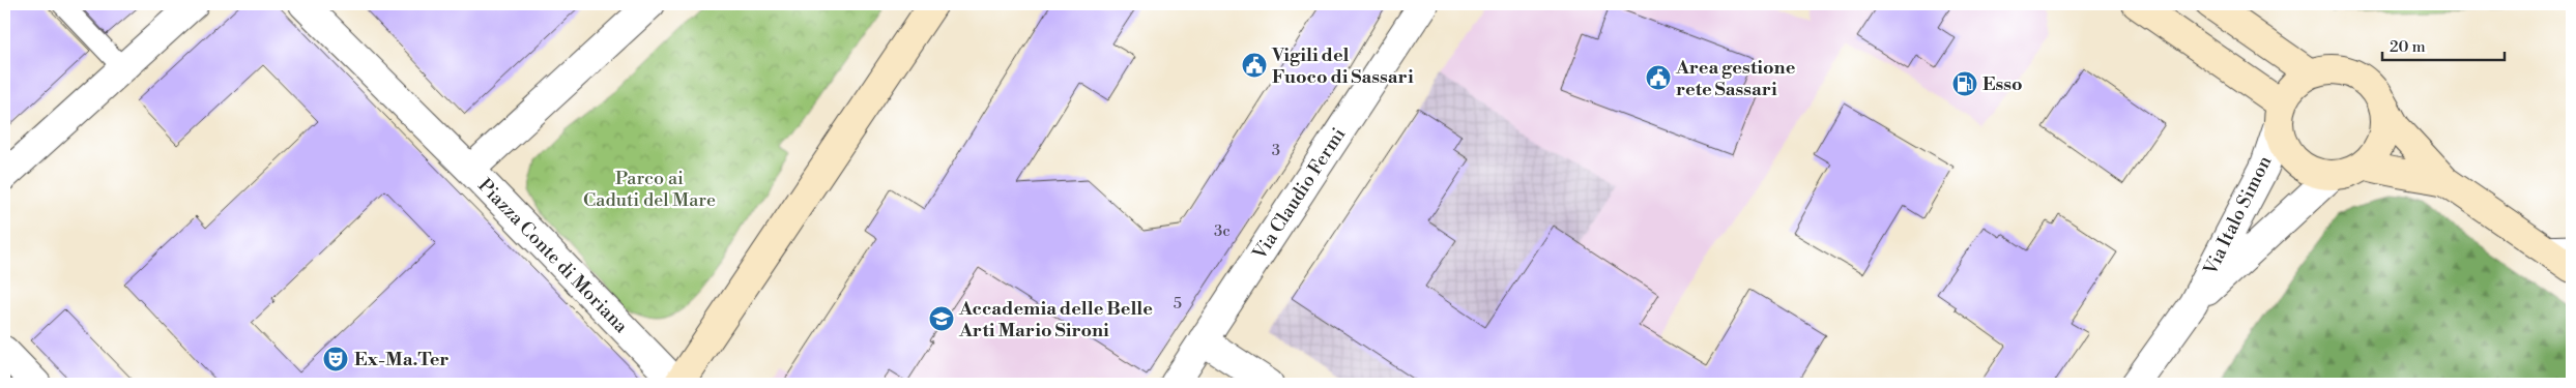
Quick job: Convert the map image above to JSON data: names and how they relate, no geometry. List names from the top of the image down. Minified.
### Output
{"streets":{"main road":["Piazza Conte di Moriana"],"street":["Via Claudio Fermi","Via Italo Simon"]},"parks":["Parco ai Caduti del Mare"],"places":{"public building":["Vigili del Fuoco di Sassari","Area gestione rete Sassari"],"fuel station":["Esso"],"school or university":["Accademia delle Belle Arti Mario Sironi"],"theatre":["Ex-Ma.Ter"]},"house_numbers":["3","3c","5"],"scale_bar":"20 m"}
